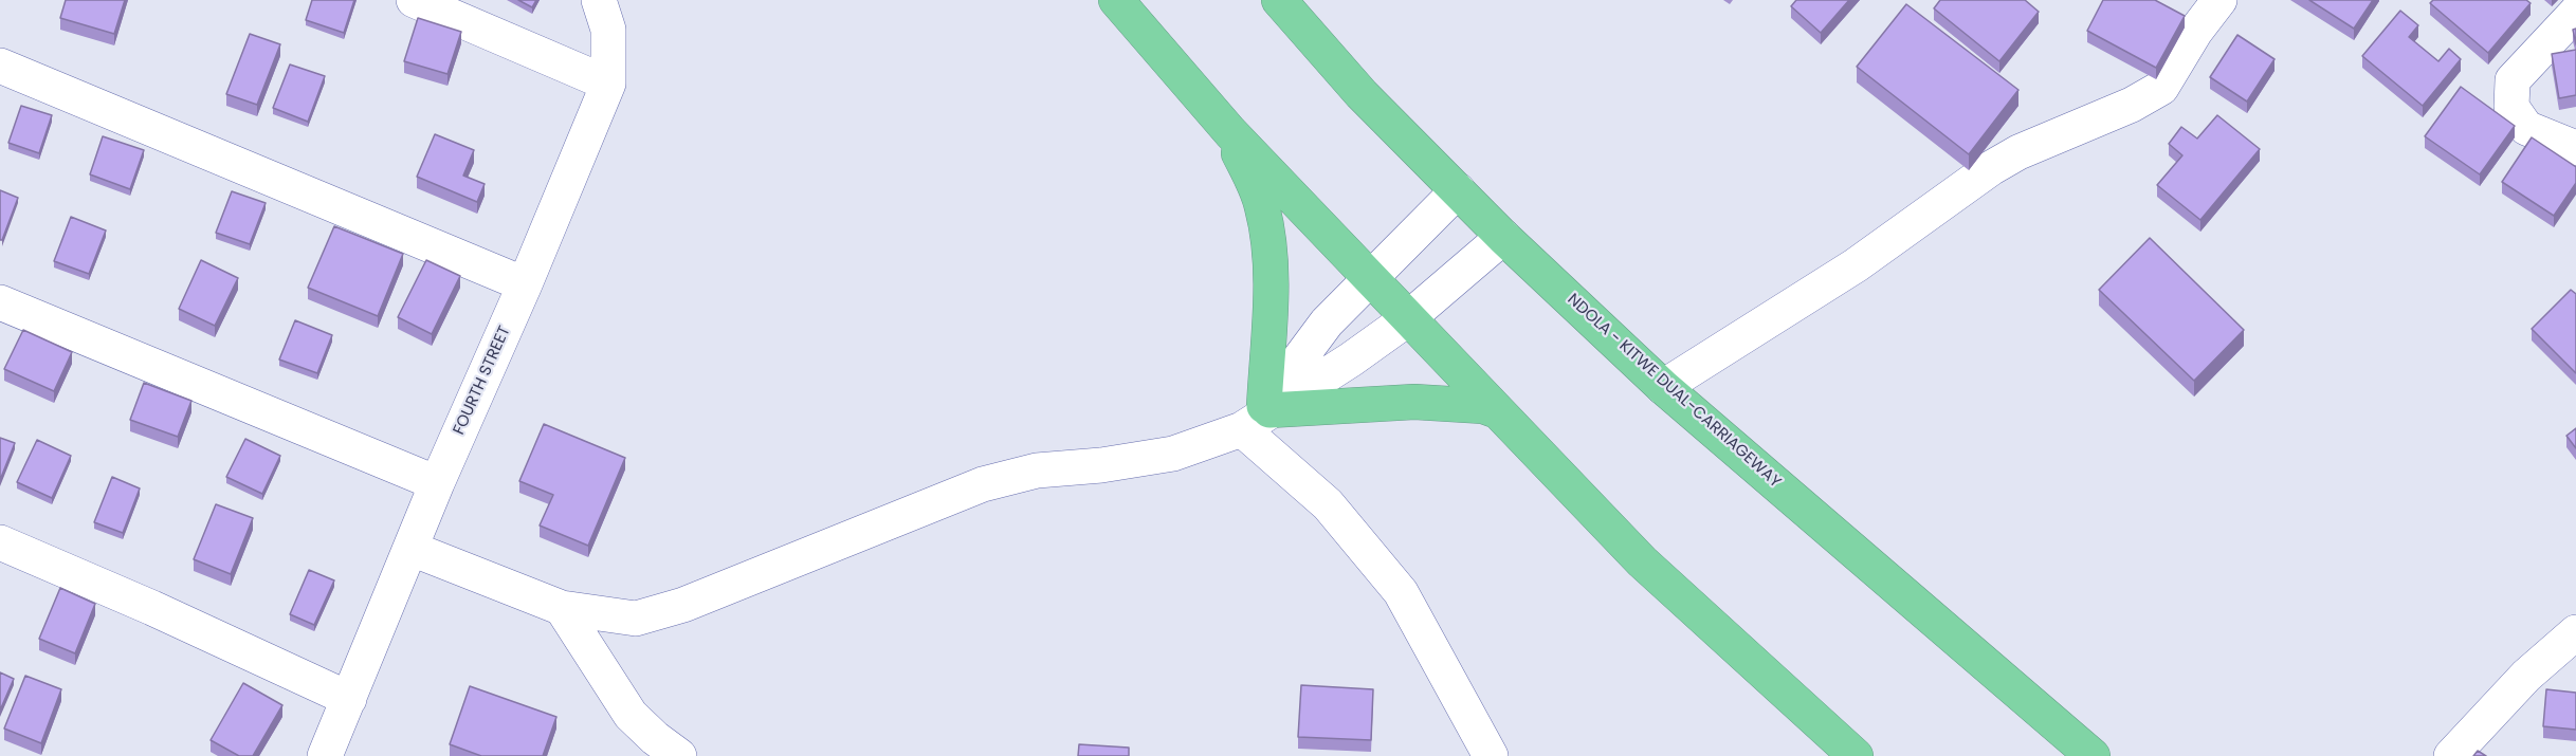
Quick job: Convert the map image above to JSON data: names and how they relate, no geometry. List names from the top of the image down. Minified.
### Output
{"streets":{"highway":["NDOLA - KITWE DUAL-CARRIAGEWAY"],"street":["FOURTH STREET"]}}
